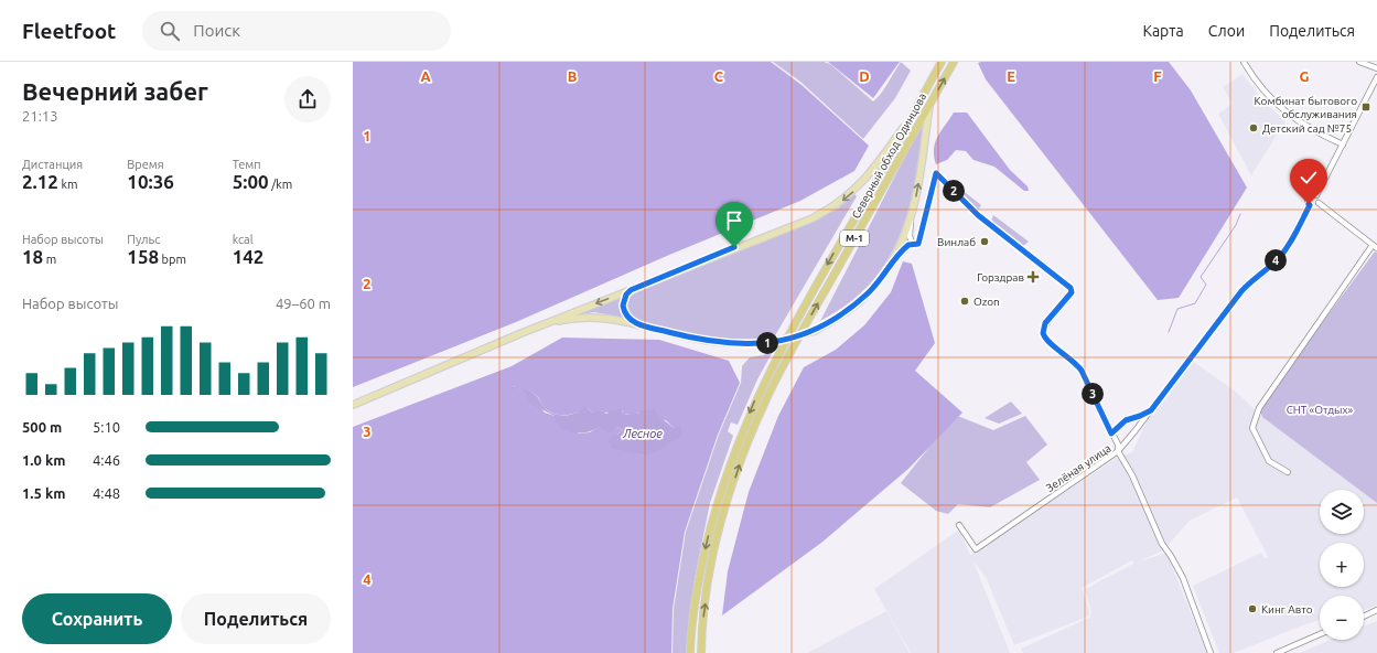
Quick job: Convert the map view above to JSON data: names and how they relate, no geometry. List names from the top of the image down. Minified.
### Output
{"streets":{"highway":["Северный обход Одинцова","М-1"],"street":["Зелёная улица"]},"crossings":[["Северный обход Одинцова","М-1"]],"water":["Лесное"],"parks":["СНТ «Отдых»"],"places":{"transit":["Комбинат бытового обслуживания"],"other":["Детский сад №75","Винлаб","Ozon","Кинг Авто"],"health":["Горздрав"]},"page":{"header":"Fleetfoot","search":"Поиск","nav":["Карта","Слои","Поделиться"],"heading":["Вечерний забег","21:13"],"stats":[["Дистанция","2.12 km"],["Время","10:36"],["Темп","5:00 /km"],["Набор высоты","18 m"],["Пульс","158 bpm"],["kcal","142"]],"pins":["2","4","1","3"],"chart":["Набор высоты","49–60 m"],"list":[{"name":"500 m","note":"5:10"},{"name":"1.0 km","note":"4:46"},{"name":"1.5 km","note":"4:48"}],"map_buttons":["+","−"],"buttons":["Сохранить","Поделиться"]},"grid":{"columns":["A","B","C","D","E","F","G"],"rows":["1","2","3","4"]}}
